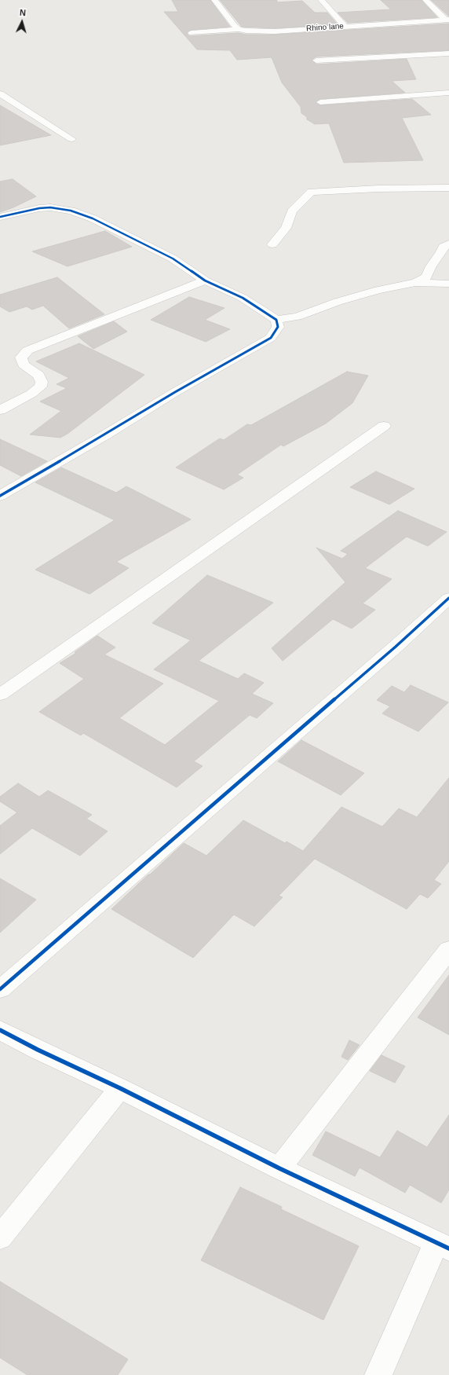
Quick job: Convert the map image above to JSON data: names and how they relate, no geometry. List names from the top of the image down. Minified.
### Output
{"streets":{"street":["Rhino lane"]},"north":"top"}
